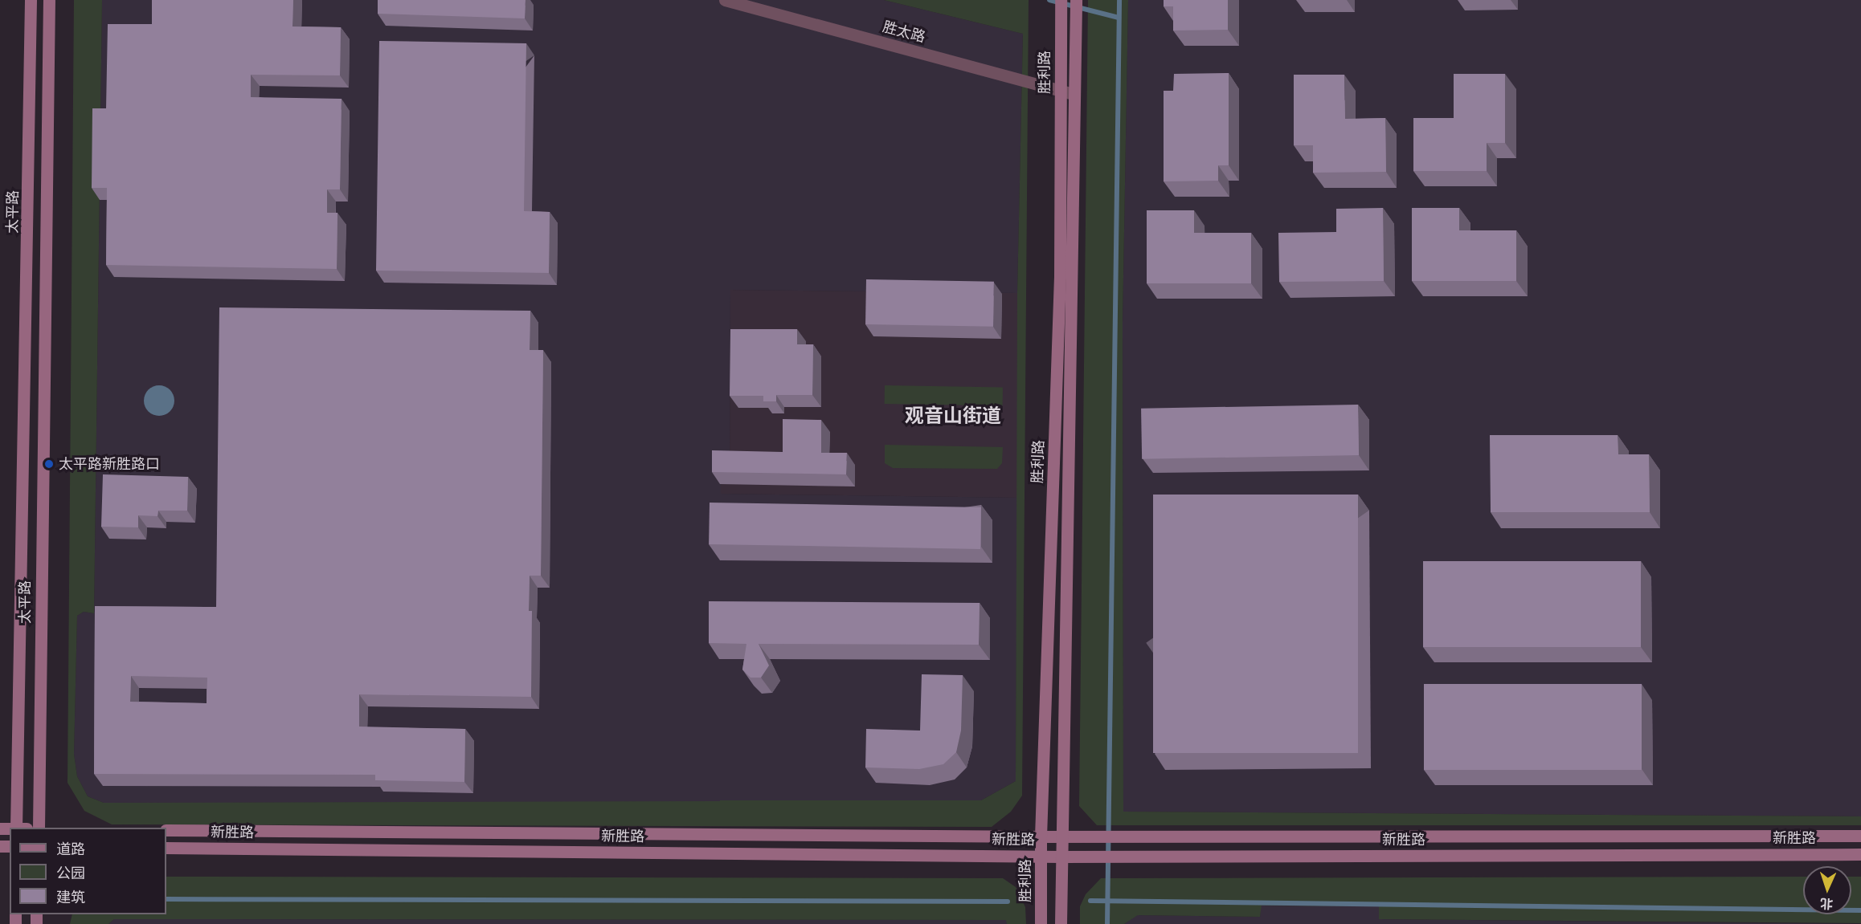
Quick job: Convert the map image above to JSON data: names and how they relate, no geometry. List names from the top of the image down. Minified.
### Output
{"streets":{"street":["胜太路","胜利路","太平路","新胜路"]},"crossings":[["胜太路","胜利路"],["胜利路","新胜路"]],"districts":["观音山街道"],"places":["太平路新胜路口"],"legend":["道路","公园","建筑"],"north":"bottom"}
